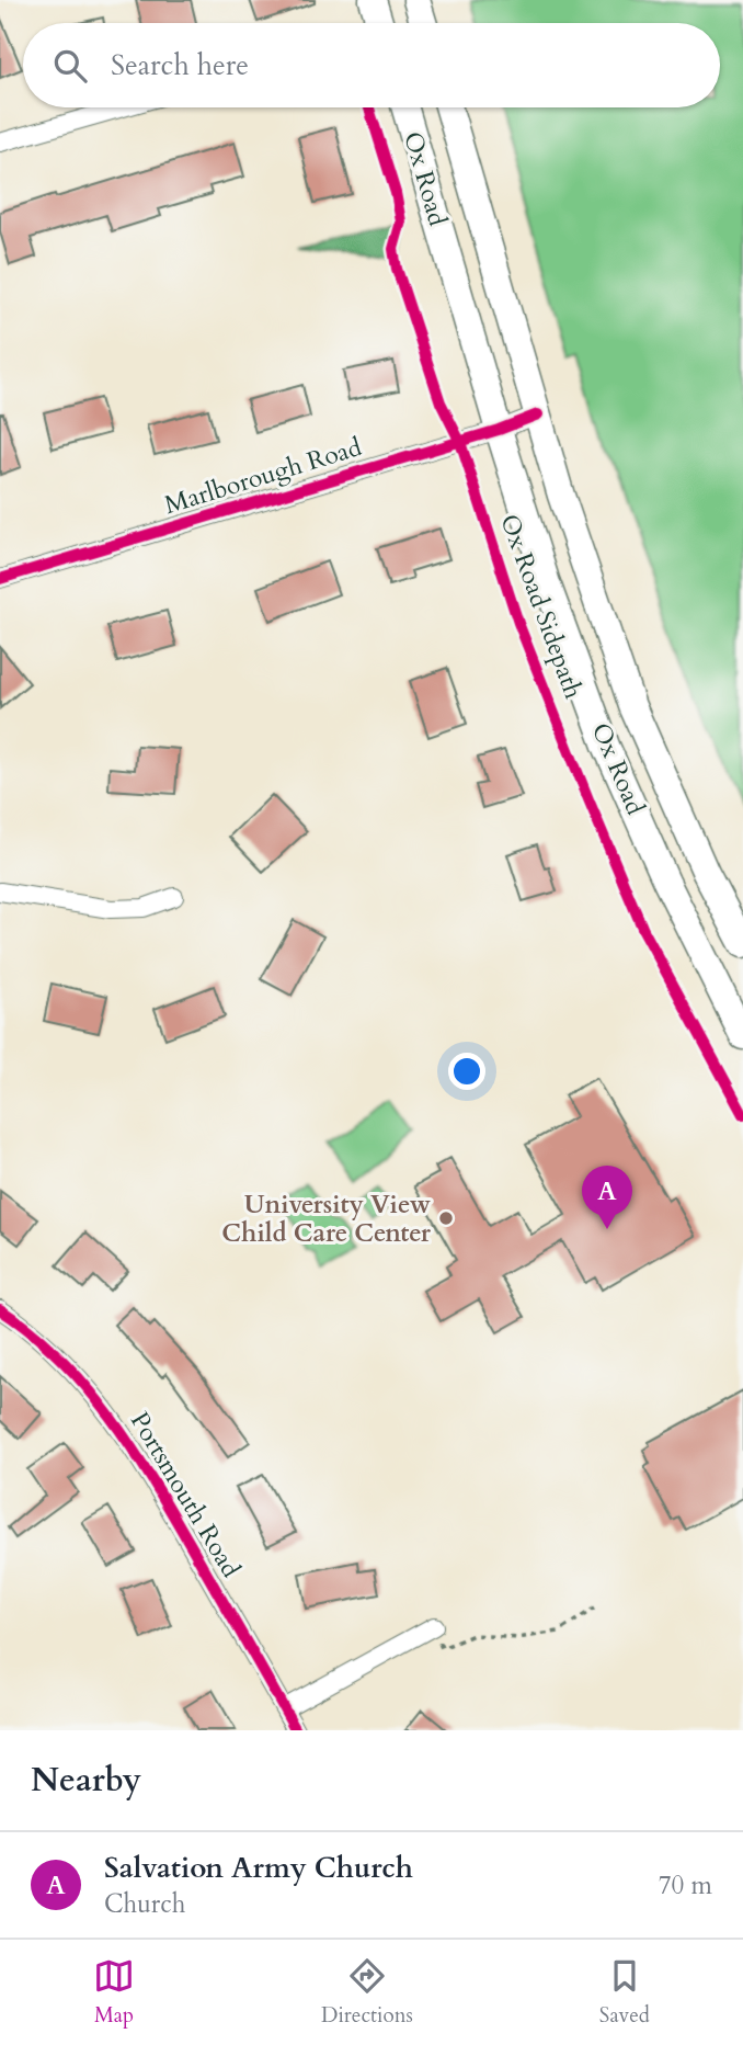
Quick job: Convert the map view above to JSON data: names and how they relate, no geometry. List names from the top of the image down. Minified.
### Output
{"streets":{"main road":["Ox Road"],"street":["Marlborough Road","Portsmouth Road"],"cycle path":["Ox Road Sidepath"]},"crossings":[["Ox Road","Marlborough Road"]],"places":["University View Child Care Center"],"page":{"search":"Search here","pins":"A","heading":"Nearby","list":[{"mark":"A","name":"Salvation Army Church","note":"Church","value":"70 m"}],"nav":["Map","Directions","Saved"]}}
